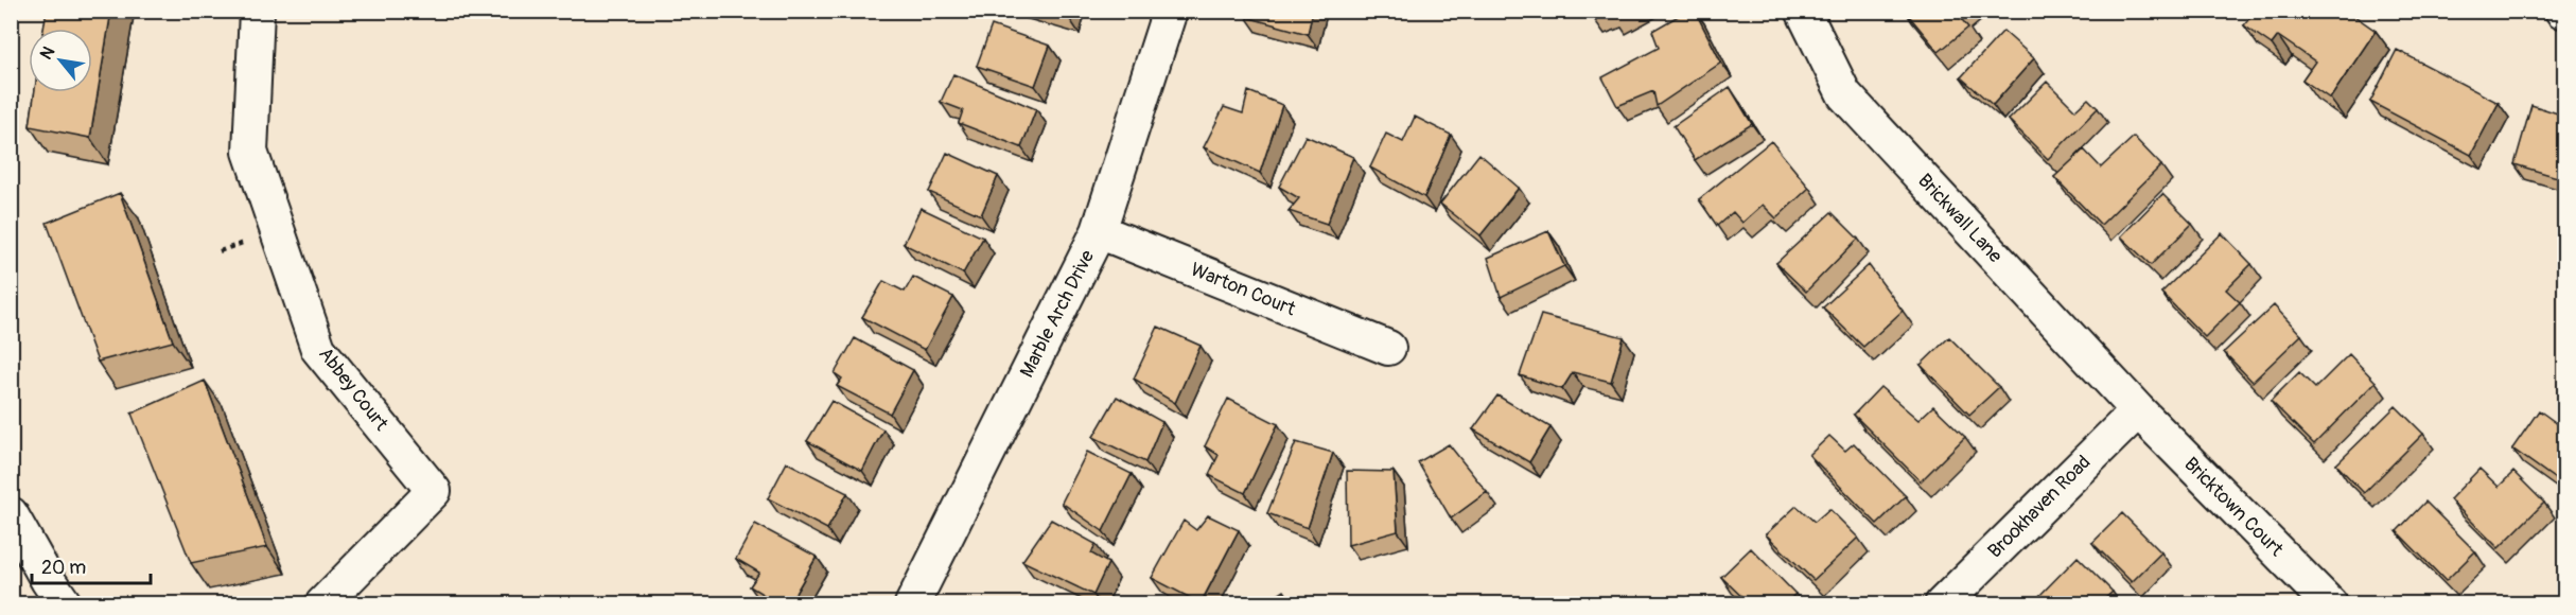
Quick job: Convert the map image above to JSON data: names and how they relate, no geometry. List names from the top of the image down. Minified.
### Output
{"streets":{"street":["Brickwall Lane","Warton Court","Marble Arch Drive","Abbey Court","Brookhaven Road","Bricktown Court"]},"crossings":[["Brickwall Lane","Brookhaven Road"],["Brickwall Lane","Bricktown Court"],["Warton Court","Marble Arch Drive"],["Brookhaven Road","Bricktown Court"]],"scale_bar":"20 m","north":"top left"}
